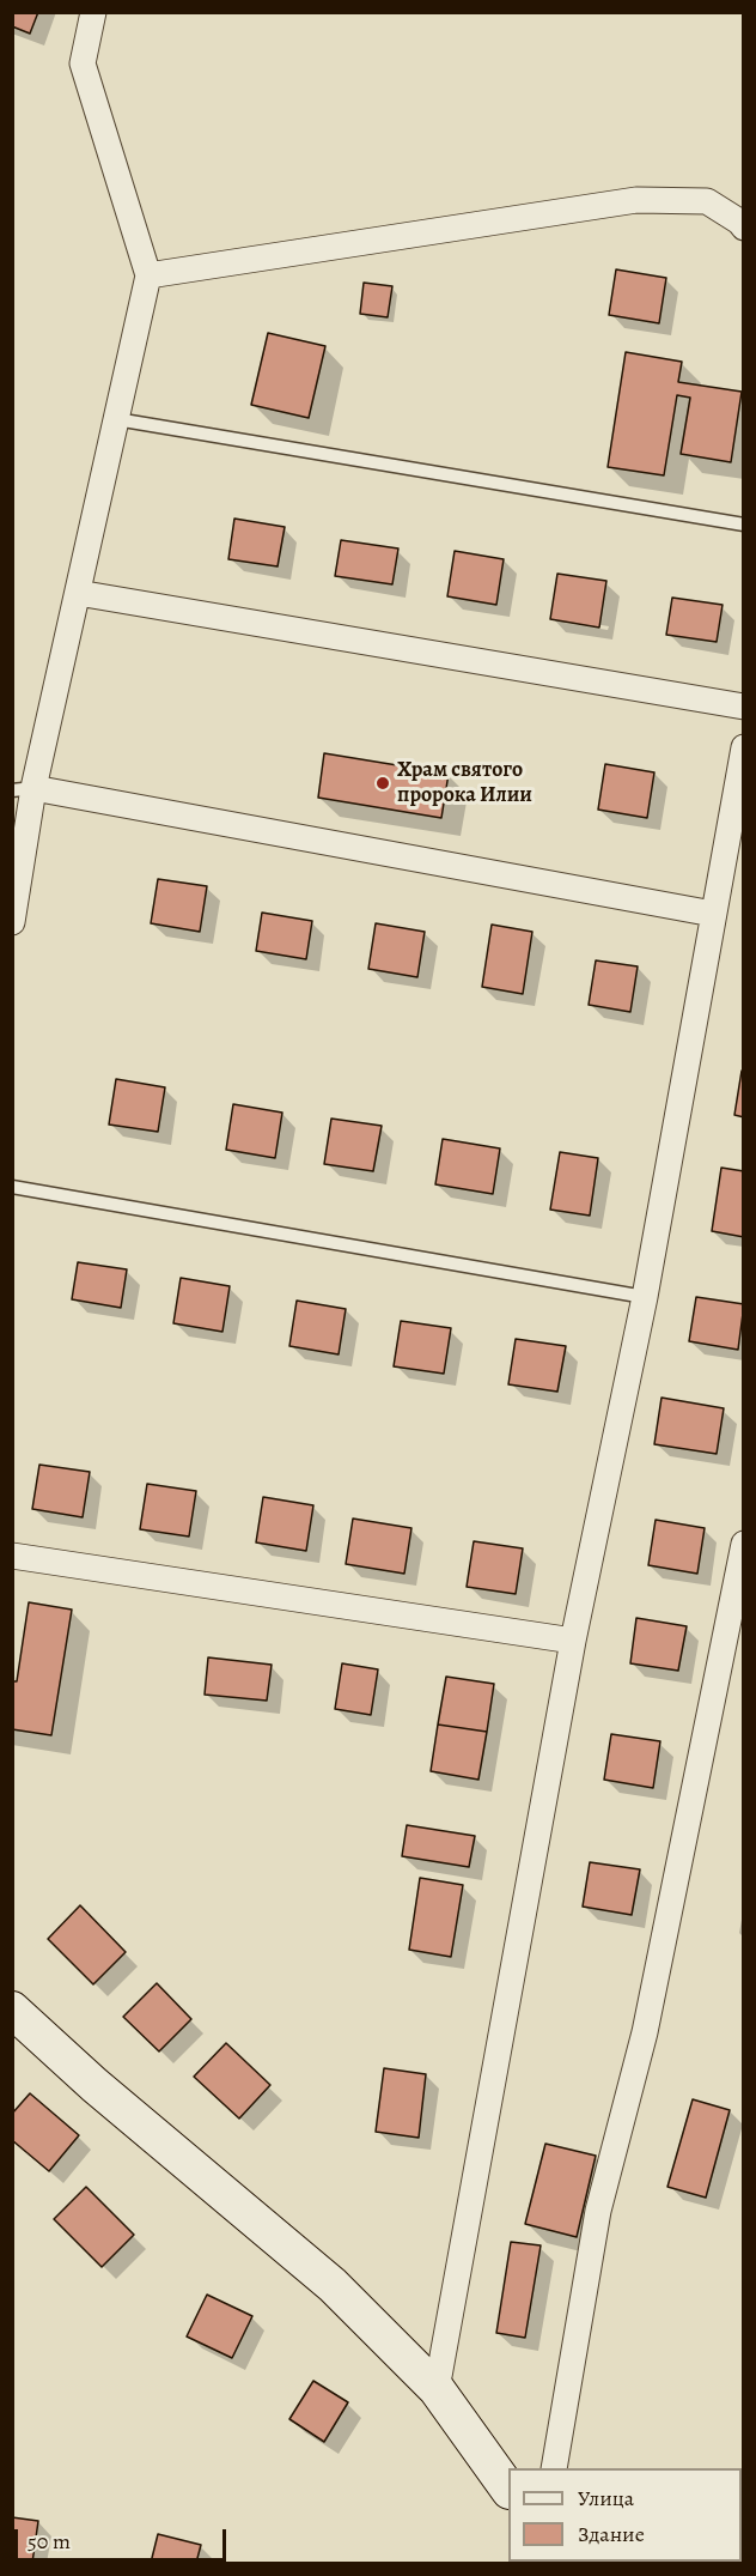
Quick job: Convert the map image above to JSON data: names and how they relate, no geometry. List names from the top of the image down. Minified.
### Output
{"places":["Храм святого пророка Илии"],"legend":["Улица","Здание"],"scale_bar":"50 m"}
